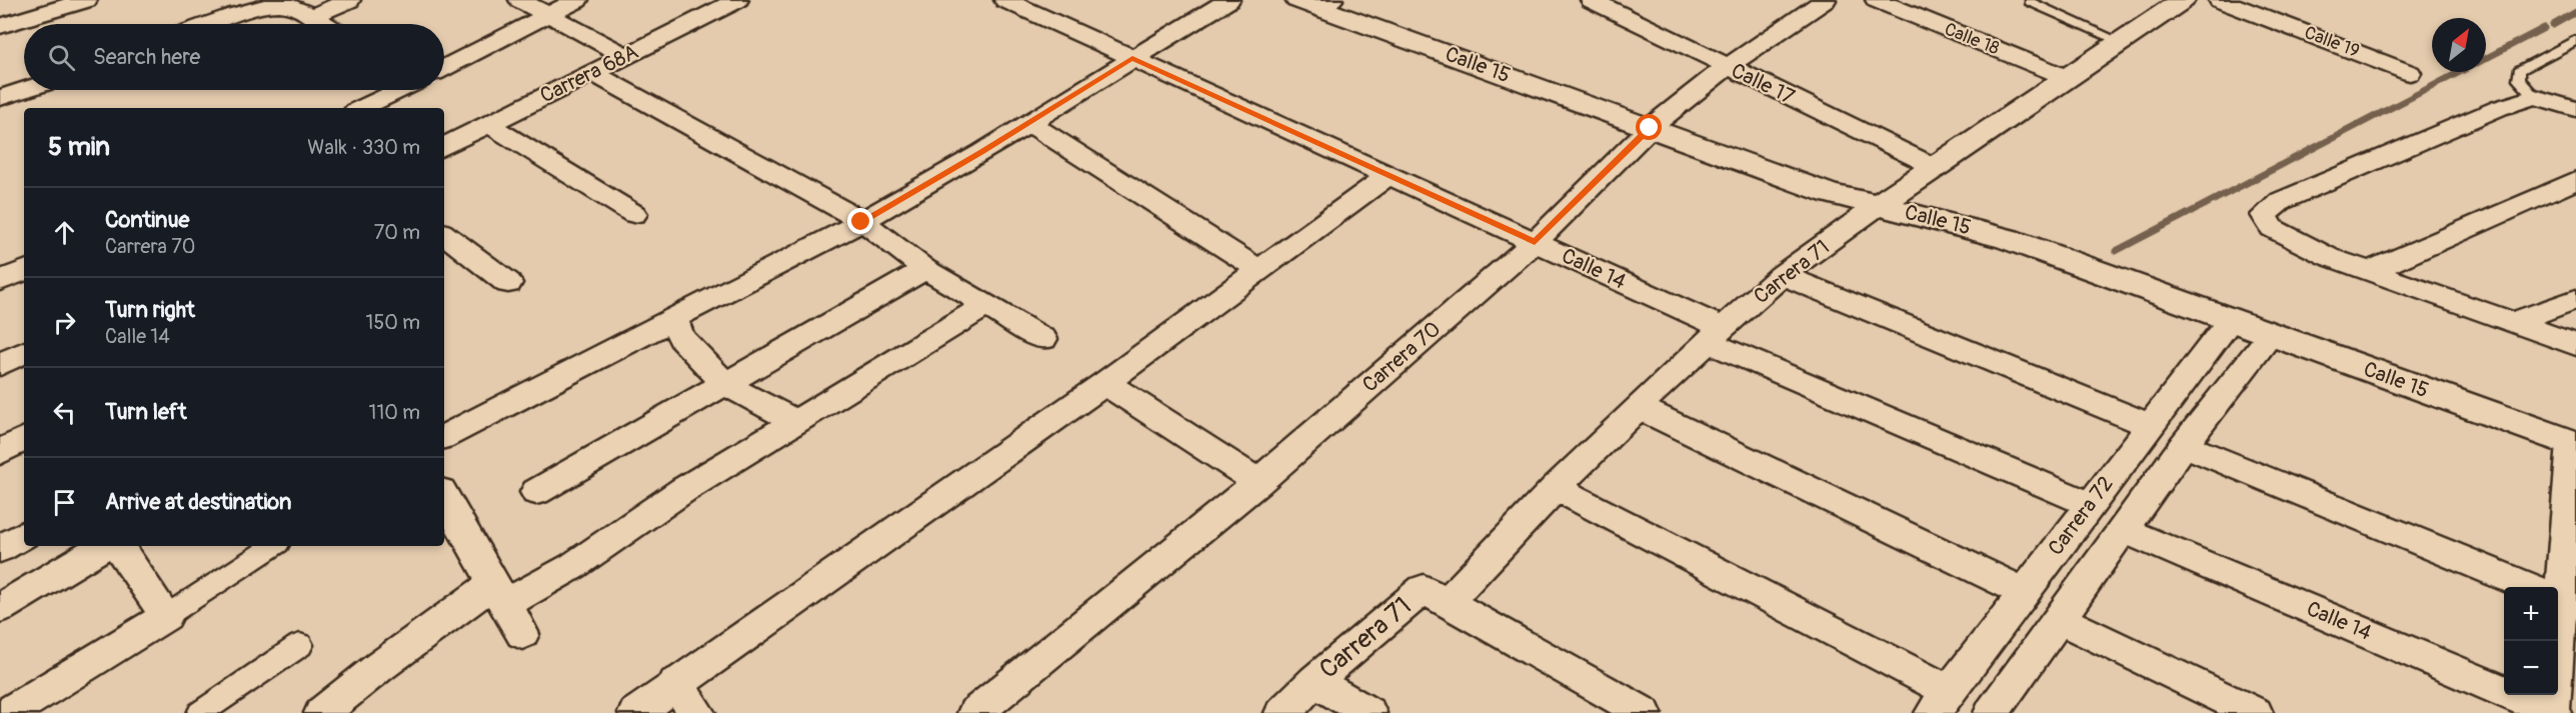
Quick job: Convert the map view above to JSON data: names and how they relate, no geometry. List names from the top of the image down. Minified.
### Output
{"streets":{"street":["Calle 18","Calle 19","Calle 15","Carrera 68A","Calle 17","Calle 14","Carrera 71","Carrera 70","Carrera 72"]},"crossings":[["Calle 18","Carrera 71"],["Calle 15","Carrera 71"],["Calle 15","Carrera 70"],["Calle 15","Carrera 72"],["Calle 17","Carrera 71"],["Calle 17","Carrera 70"],["Calle 14","Carrera 71"],["Calle 14","Carrera 70"],["Calle 14","Carrera 72"]],"north":"top right","page":{"search":"Search here","heading":["5 min","Walk · 330 m"],"list":[["Continue","Carrera 70","70 m"],["Turn right","Calle 14","150 m"],["Turn left","110 m"],"Arrive at destination"],"map_buttons":["+","−"]}}
